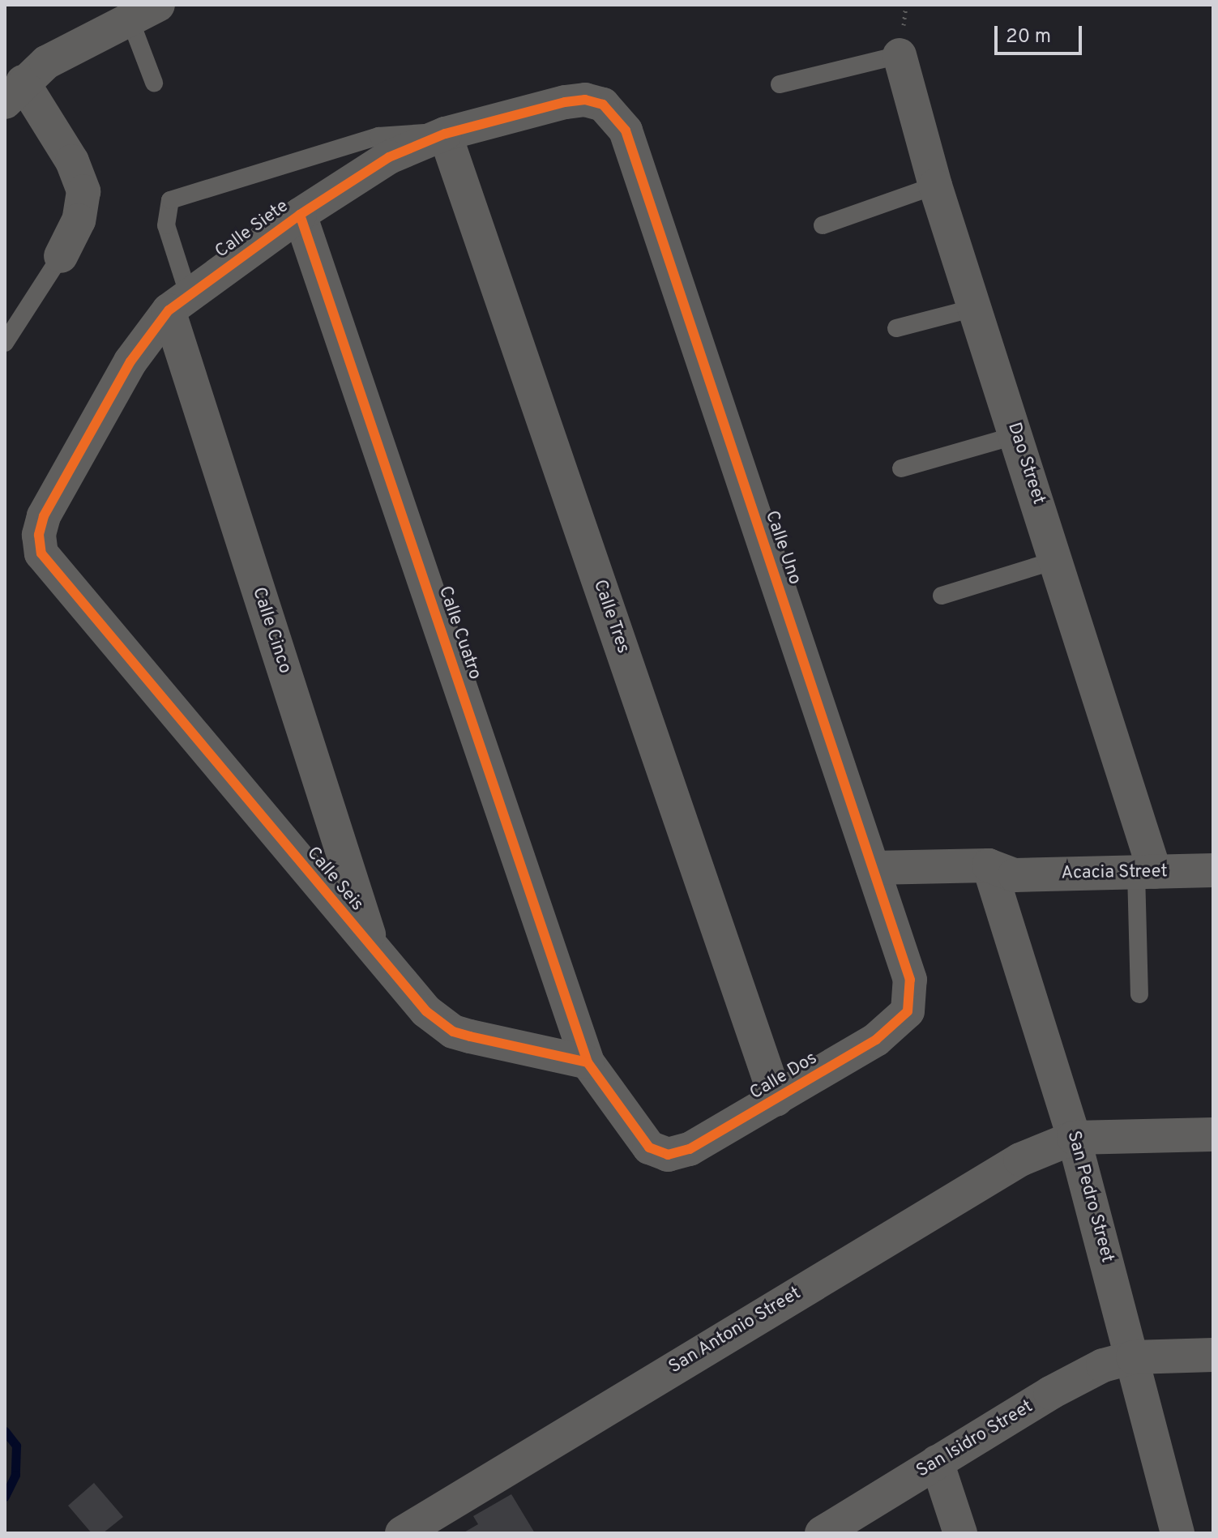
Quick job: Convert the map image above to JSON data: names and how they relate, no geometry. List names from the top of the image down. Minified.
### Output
{"streets":{"street":["Calle Siete","Dao Street","Calle Uno","Calle Tres","Calle Cinco","Calle Cuatro","Acacia Street","Calle Seis","Calle Dos","San Pedro Street","San Antonio Street","San Isidro Street"]},"crossings":[["Calle Siete","Calle Uno"],["Calle Siete","Calle Tres"],["Calle Siete","Calle Cinco"],["Calle Siete","Calle Cuatro"],["Calle Siete","Calle Seis"],["Dao Street","Acacia Street"],["Calle Uno","Acacia Street"],["Calle Uno","Calle Dos"],["Calle Tres","Calle Dos"],["Calle Cinco","Calle Seis"],["Calle Cuatro","Calle Seis"],["Calle Cuatro","Calle Dos"],["Acacia Street","San Pedro Street"],["Calle Seis","Calle Dos"],["San Pedro Street","San Antonio Street"],["San Pedro Street","San Isidro Street"]],"scale_bar":"20 m"}
